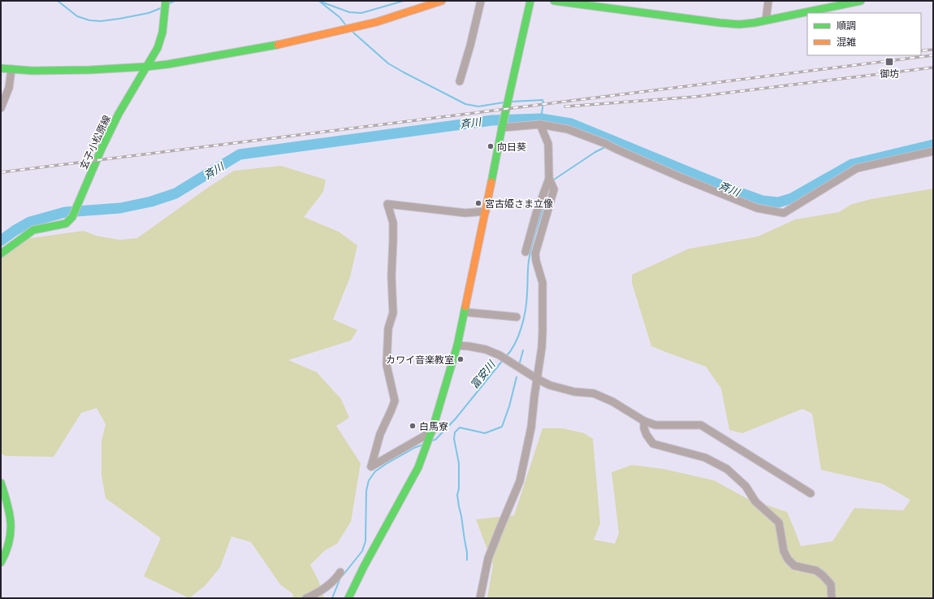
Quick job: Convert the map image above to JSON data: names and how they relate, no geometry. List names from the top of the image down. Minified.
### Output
{"streets":{"street":["玄子小松原線"]},"water":["斉川","富安川"],"places":{"transit":["御坊"],"other":["向日葵","宮古姫さま立像","カワイ音楽教室","白馬寮"]},"legend":["順調","混雑"]}
